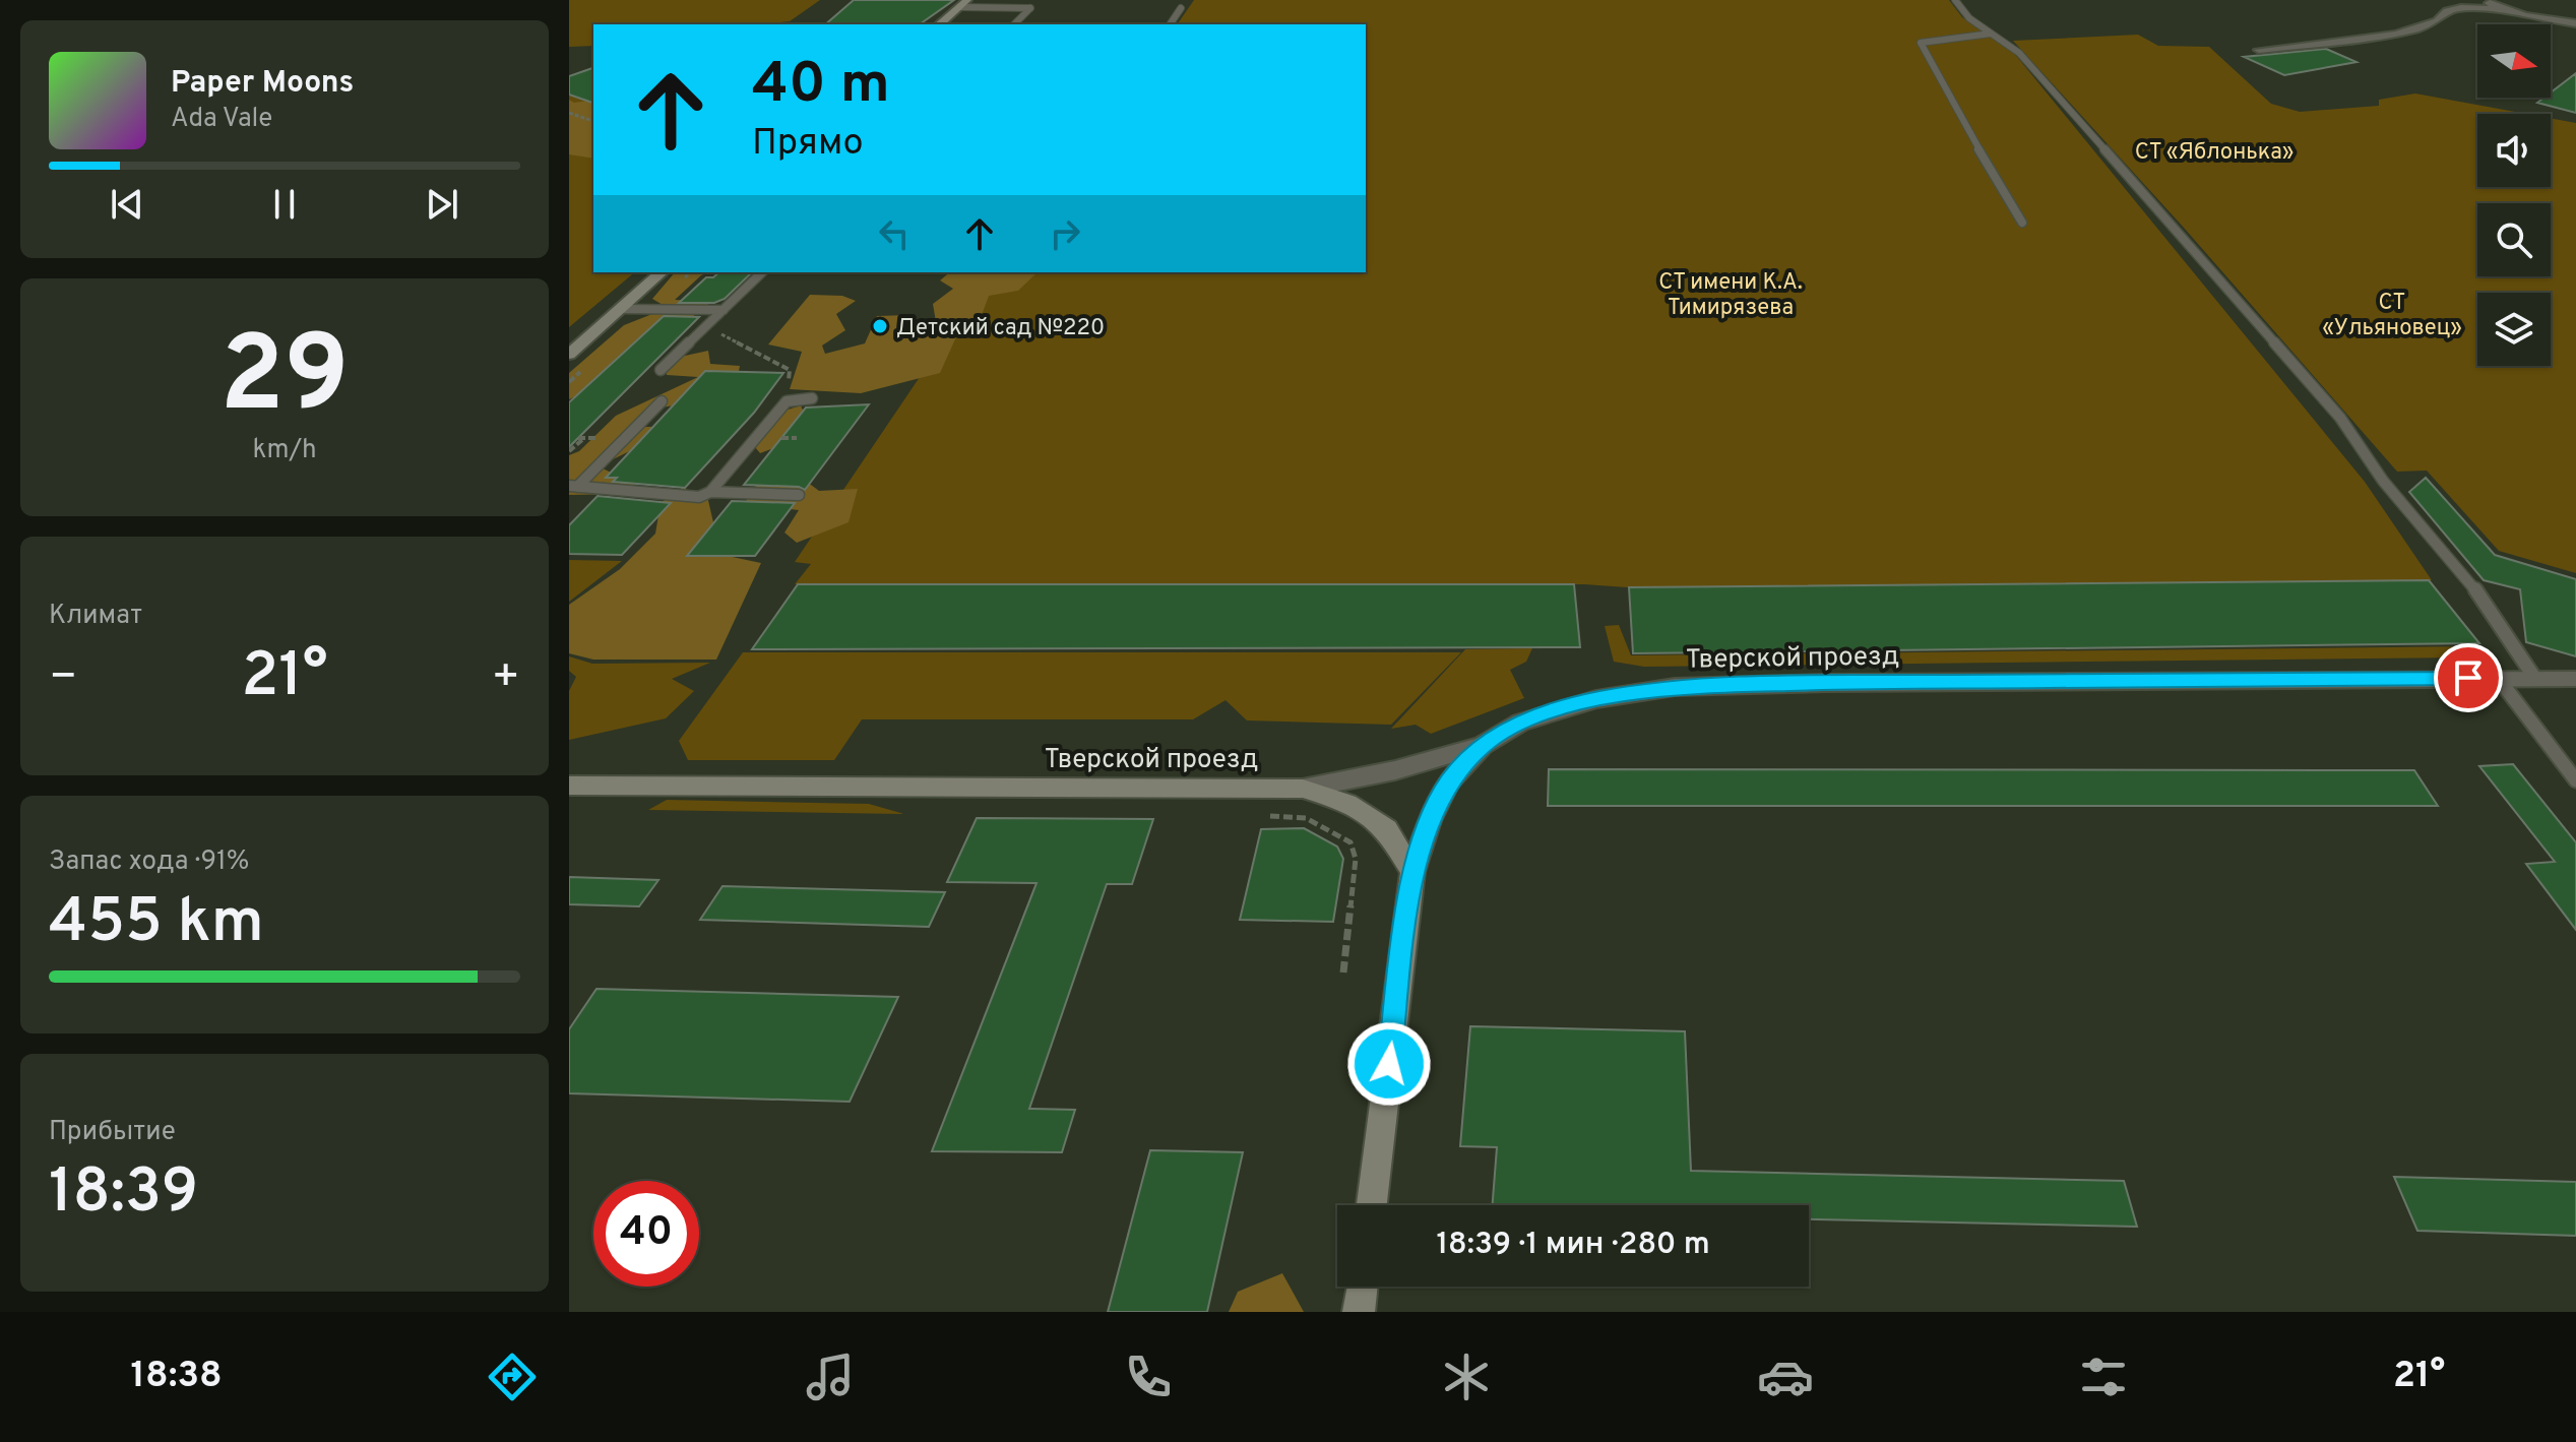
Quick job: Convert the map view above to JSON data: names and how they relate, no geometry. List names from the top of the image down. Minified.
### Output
{"streets":{"street":["Тверской проезд"]},"parks":["СТ «Яблонька»","СТ имени К.А. Тимирязева","СТ «Ульяновец»"],"places":["Детский сад №220"],"north":"right","page":{"turn":["40 m","Прямо"],"song":["Paper Moons","Ada Vale"],"tile":[["29","km/h"],"Климат",["Запас хода · 91%","455 km"],["Прибытие","18:39"]],"heat":["−","21°","+"],"limit":"40","trip":"18:39 · 1 мин · 280 m","tabs":["18:38","21°"]}}
